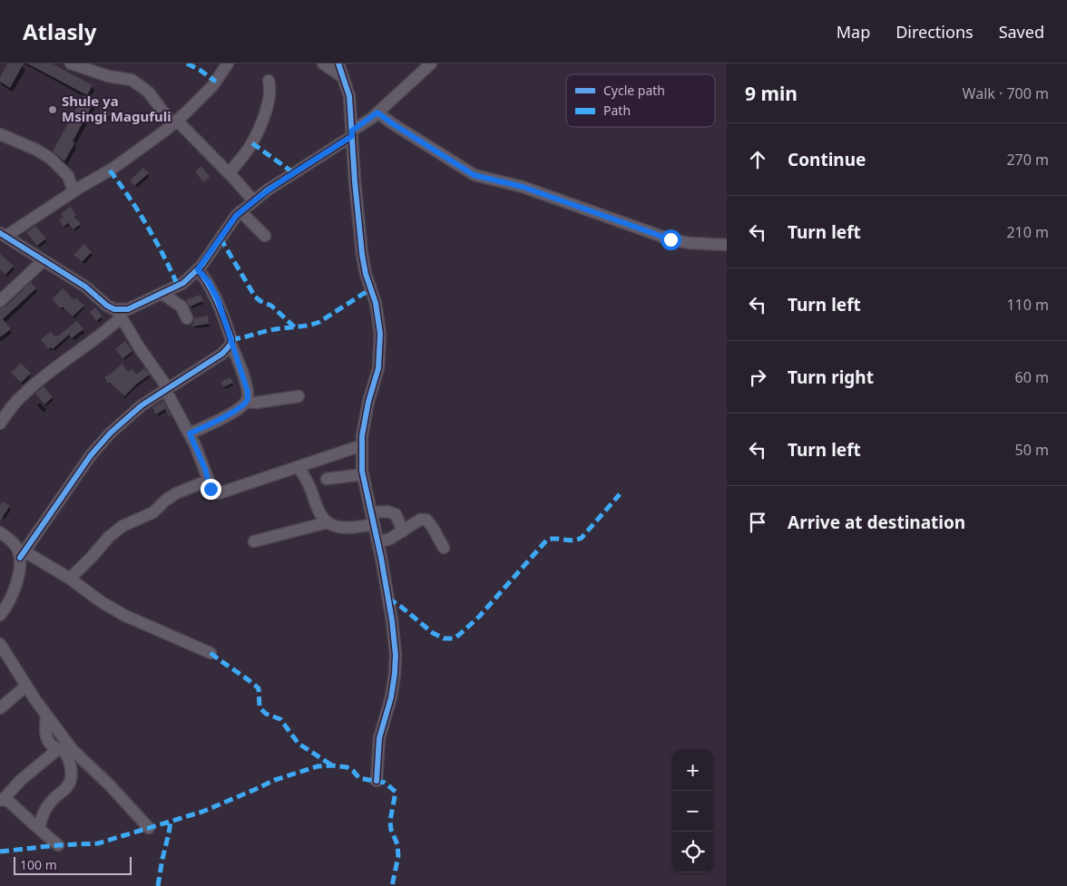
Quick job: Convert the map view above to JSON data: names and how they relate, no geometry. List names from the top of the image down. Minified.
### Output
{"places":["Shule ya Msingi Magufuli"],"legend":["Cycle path","Path"],"scale_bar":"100 m","page":{"header":"Atlasly","nav":["Map","Directions","Saved"],"heading":["9 min","Walk · 700 m"],"list":[["Continue","270 m"],["Turn left","210 m"],["Turn left","110 m"],["Turn right","60 m"],["Turn left","50 m"],"Arrive at destination"],"map_buttons":["+","−"],"scale":"100 m"}}
